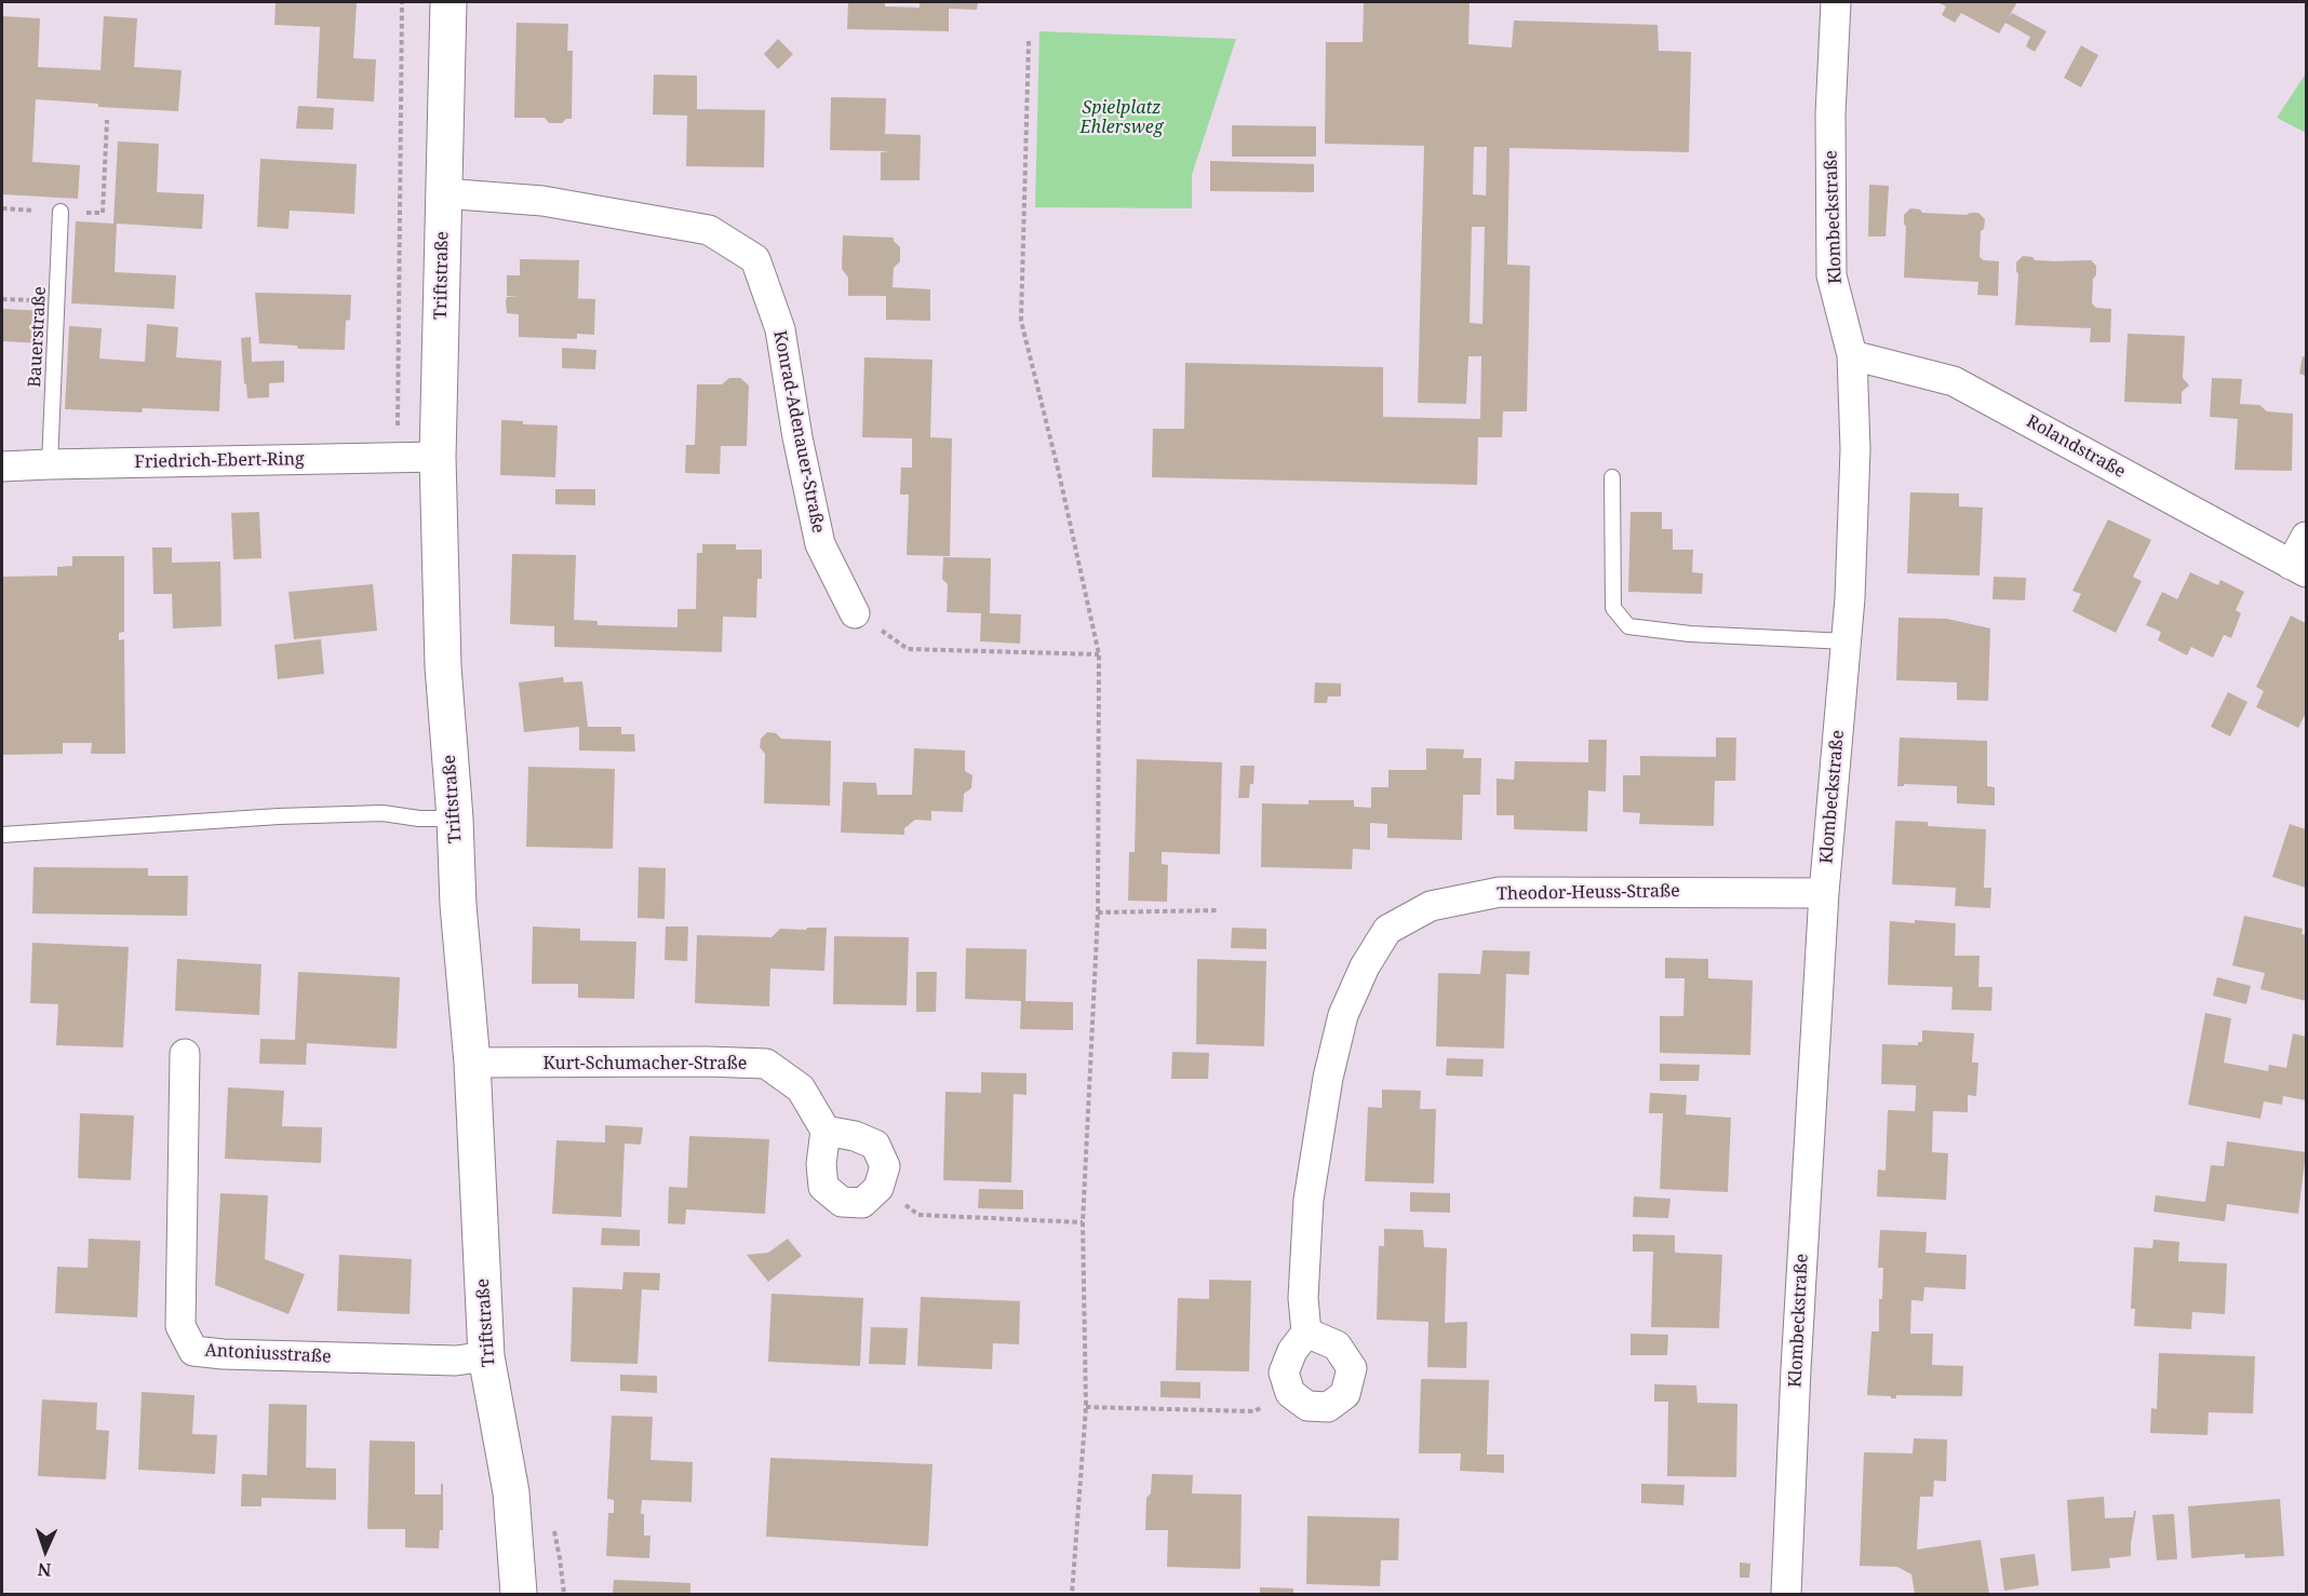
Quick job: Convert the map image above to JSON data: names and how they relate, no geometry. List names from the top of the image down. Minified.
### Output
{"streets":{"street":["Klombeckstraße","Triftstraße","Konrad-Adenauer-Straße","Rolandstraße","Friedrich-Ebert-Ring","Theodor-Heuss-Straße","Kurt-Schumacher-Straße","Antoniusstraße"],"lane":["Bauerstraße"]},"crossings":[["Klombeckstraße","Rolandstraße"],["Klombeckstraße","Theodor-Heuss-Straße"],["Triftstraße","Konrad-Adenauer-Straße"],["Triftstraße","Friedrich-Ebert-Ring"],["Triftstraße","Kurt-Schumacher-Straße"],["Triftstraße","Antoniusstraße"],["Bauerstraße","Friedrich-Ebert-Ring"]],"parks":["Spielplatz Ehlersweg"],"north":"bottom"}
